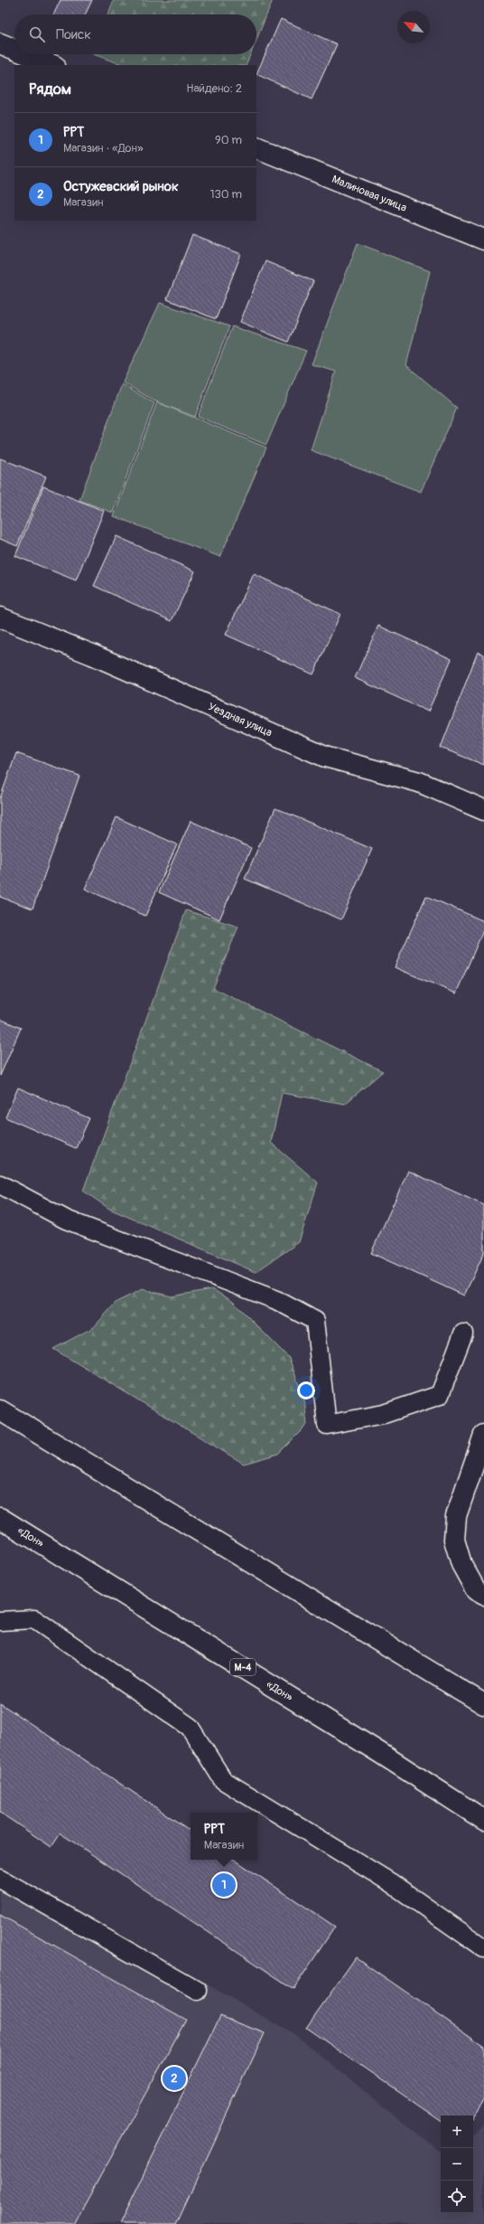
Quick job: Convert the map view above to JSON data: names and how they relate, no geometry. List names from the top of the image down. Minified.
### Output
{"streets":{"main road":["Малиновая улица","Уездная улица","«Дон»","М-4"]},"north":"top left","page":{"search":"Поиск","heading":["Рядом","Найдено: 2"],"list":[{"mark":"1","name":"РРТ","note":"Магазин · «Дон»","value":"90 m"},{"mark":"2","name":"Остужевский рынок","note":"Магазин","value":"130 m"}],"popup":["РРТ","Магазин"],"pins":["1","2"],"map_buttons":["+","−"]}}
